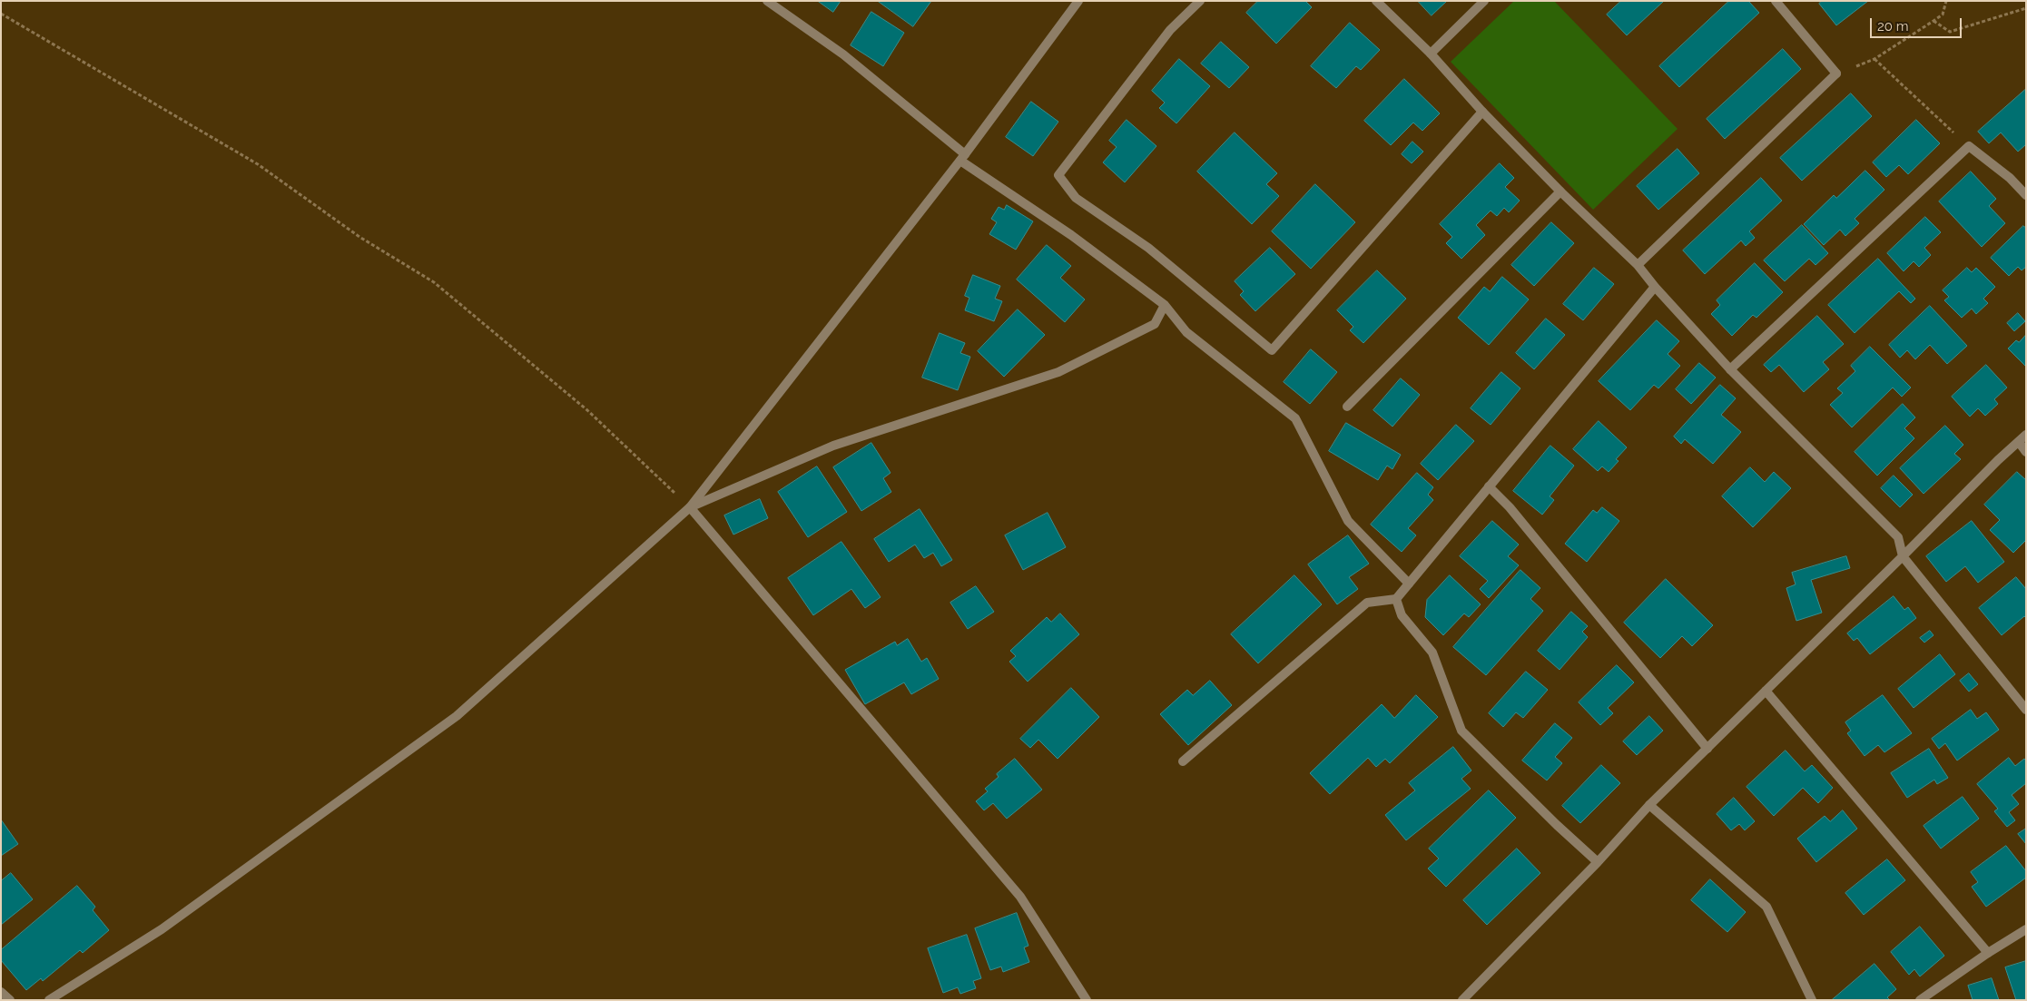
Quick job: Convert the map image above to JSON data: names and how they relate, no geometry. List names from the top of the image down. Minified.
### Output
{"scale_bar":"20 m"}
